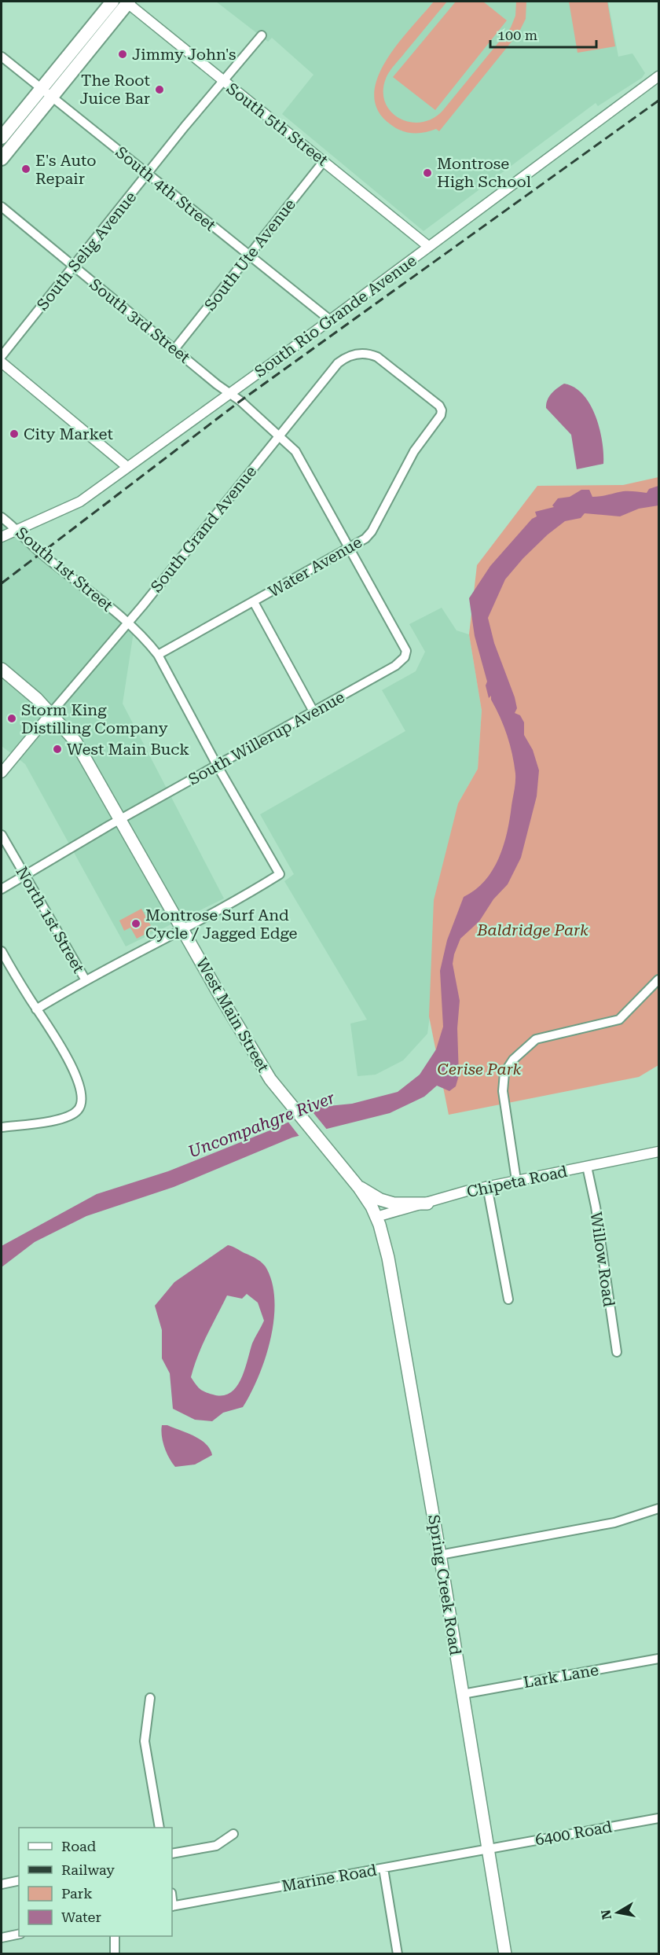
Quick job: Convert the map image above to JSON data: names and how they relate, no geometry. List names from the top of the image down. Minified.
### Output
{"streets":{"main road":["West Main Street","Spring Creek Road"],"street":["South 5th Street","South 4th Street","South Selig Avenue","South Ute Avenue","South Rio Grande Avenue","South 3rd Street","South Grand Avenue","Water Avenue","South 1st Street","South Willerup Avenue","North 1st Street","Chipeta Road","Willow Road","Lark Lane","6400 Road","Marine Road"]},"crossings":[["South 5th Street","South Selig Avenue"],["South 5th Street","South Ute Avenue"],["South 5th Street","South Rio Grande Avenue"],["South 4th Street","South Selig Avenue"],["South 4th Street","South Ute Avenue"],["South 4th Street","South Rio Grande Avenue"],["South Selig Avenue","South 3rd Street"],["South Ute Avenue","South 3rd Street"],["South Rio Grande Avenue","South 3rd Street"],["South Rio Grande Avenue","South 1st Street"],["South 3rd Street","South Grand Avenue"],["South 3rd Street","Water Avenue"],["South 3rd Street","South Willerup Avenue"],["South Grand Avenue","Water Avenue"],["South Grand Avenue","South 1st Street"],["South Grand Avenue","West Main Street"],["Water Avenue","South 1st Street"],["South 1st Street","South Willerup Avenue"],["South 1st Street","West Main Street"],["South Willerup Avenue","North 1st Street"],["South Willerup Avenue","West Main Street"],["West Main Street","Chipeta Road"],["West Main Street","Spring Creek Road"],["Chipeta Road","Willow Road"],["Chipeta Road","Spring Creek Road"],["Spring Creek Road","Lark Lane"],["Spring Creek Road","6400 Road"],["Spring Creek Road","Marine Road"],["6400 Road","Marine Road"]],"water":["Uncompahgre River"],"parks":["Baldridge Park","Cerise Park"],"places":["Jimmy John's","The Root Juice Bar","E's Auto Repair","Montrose High School","City Market","Storm King Distilling Company","West Main Buck","Montrose Surf And Cycle / Jagged Edge"],"legend":["Road","Railway","Park","Water"],"scale_bar":"100 m","north":"left"}
